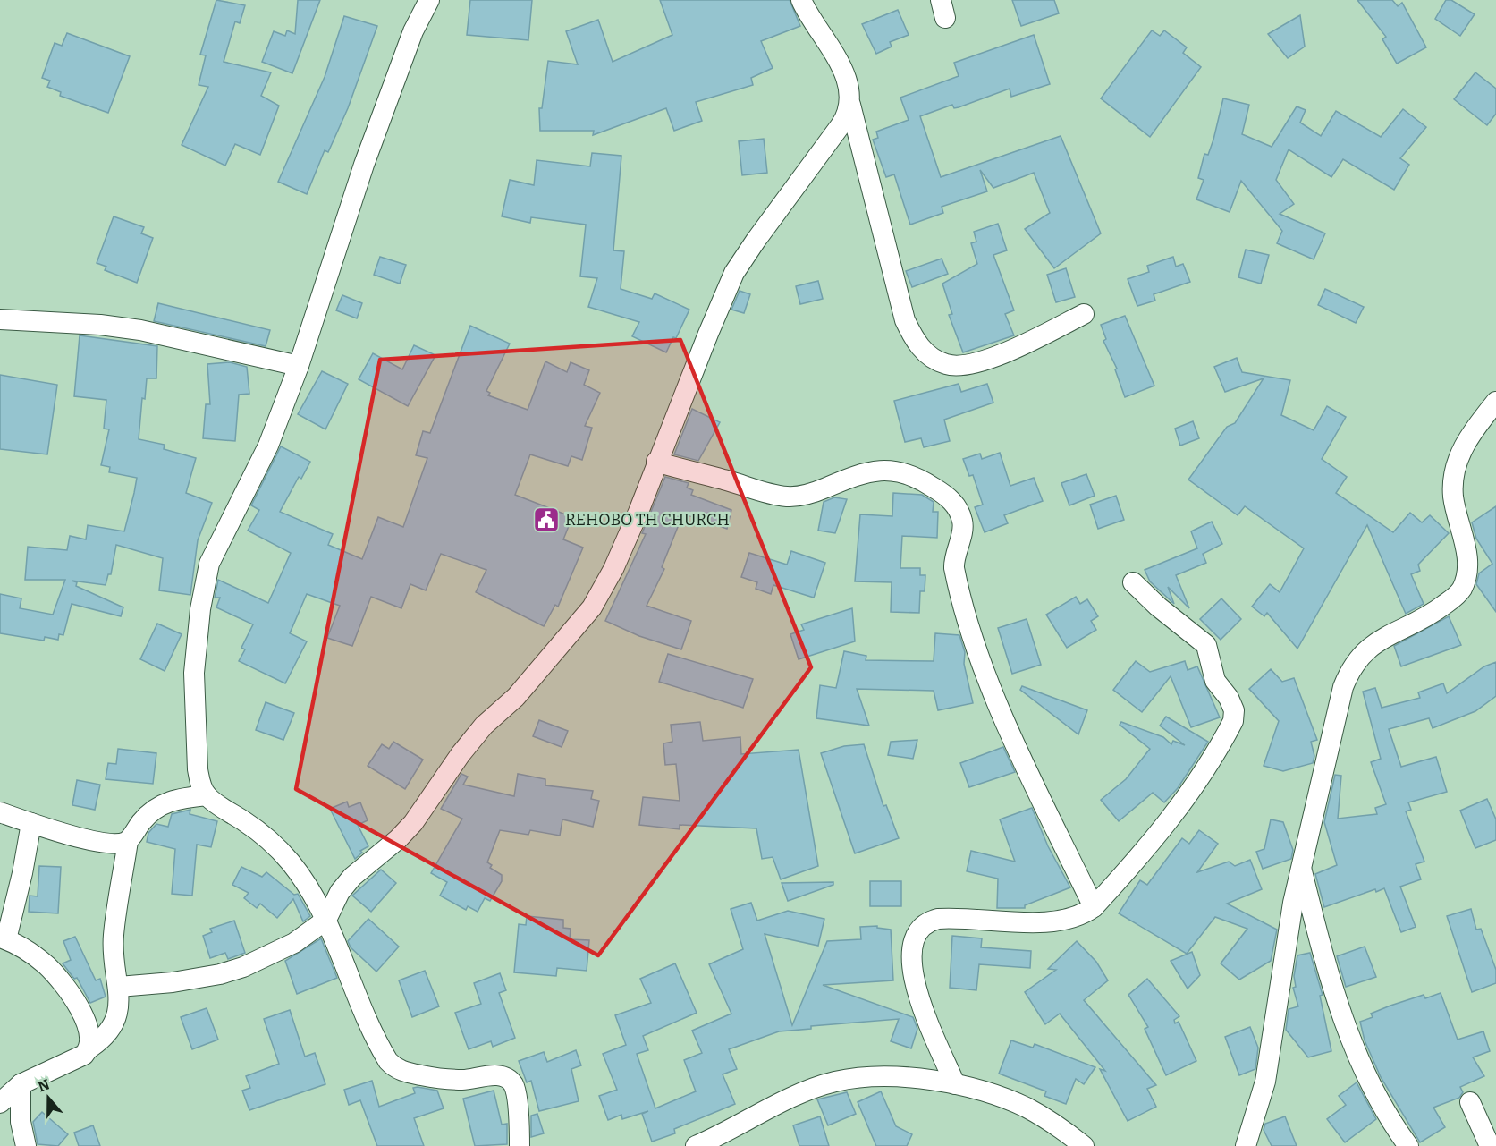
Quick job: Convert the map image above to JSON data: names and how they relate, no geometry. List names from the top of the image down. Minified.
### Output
{"places":{"public building":["REHOBO TH CHURCH"]},"north":"top"}
